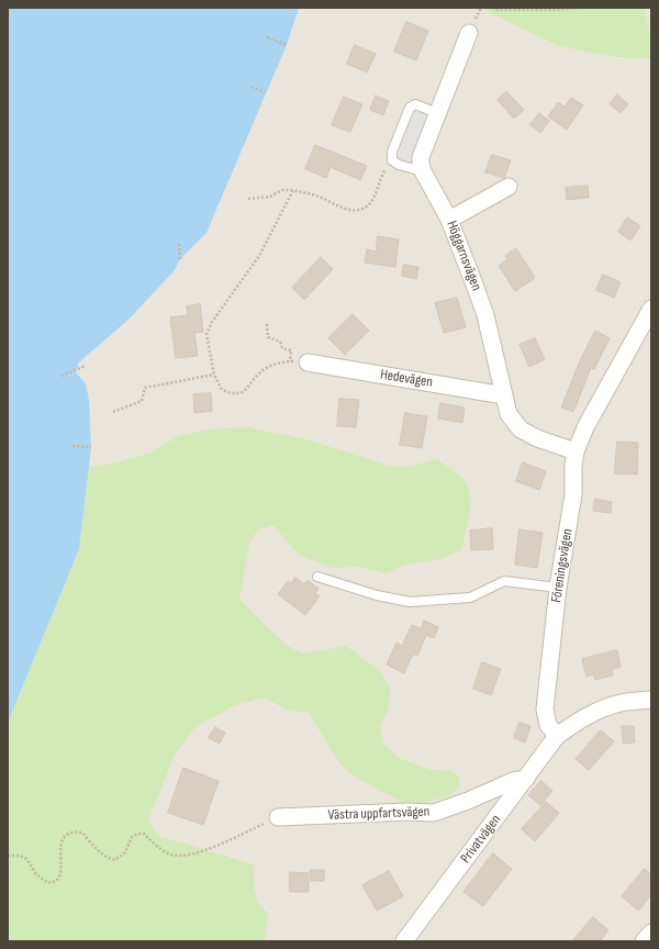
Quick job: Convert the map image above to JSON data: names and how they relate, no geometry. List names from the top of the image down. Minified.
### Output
{"streets":{"street":["Höggarnsvägen","Hedevägen","Föreningsvägen","Västra uppfartsvägen","Privatvägen"]},"crossings":[["Höggarnsvägen","Hedevägen"],["Höggarnsvägen","Föreningsvägen"],["Föreningsvägen","Privatvägen"],["Västra uppfartsvägen","Privatvägen"]]}
